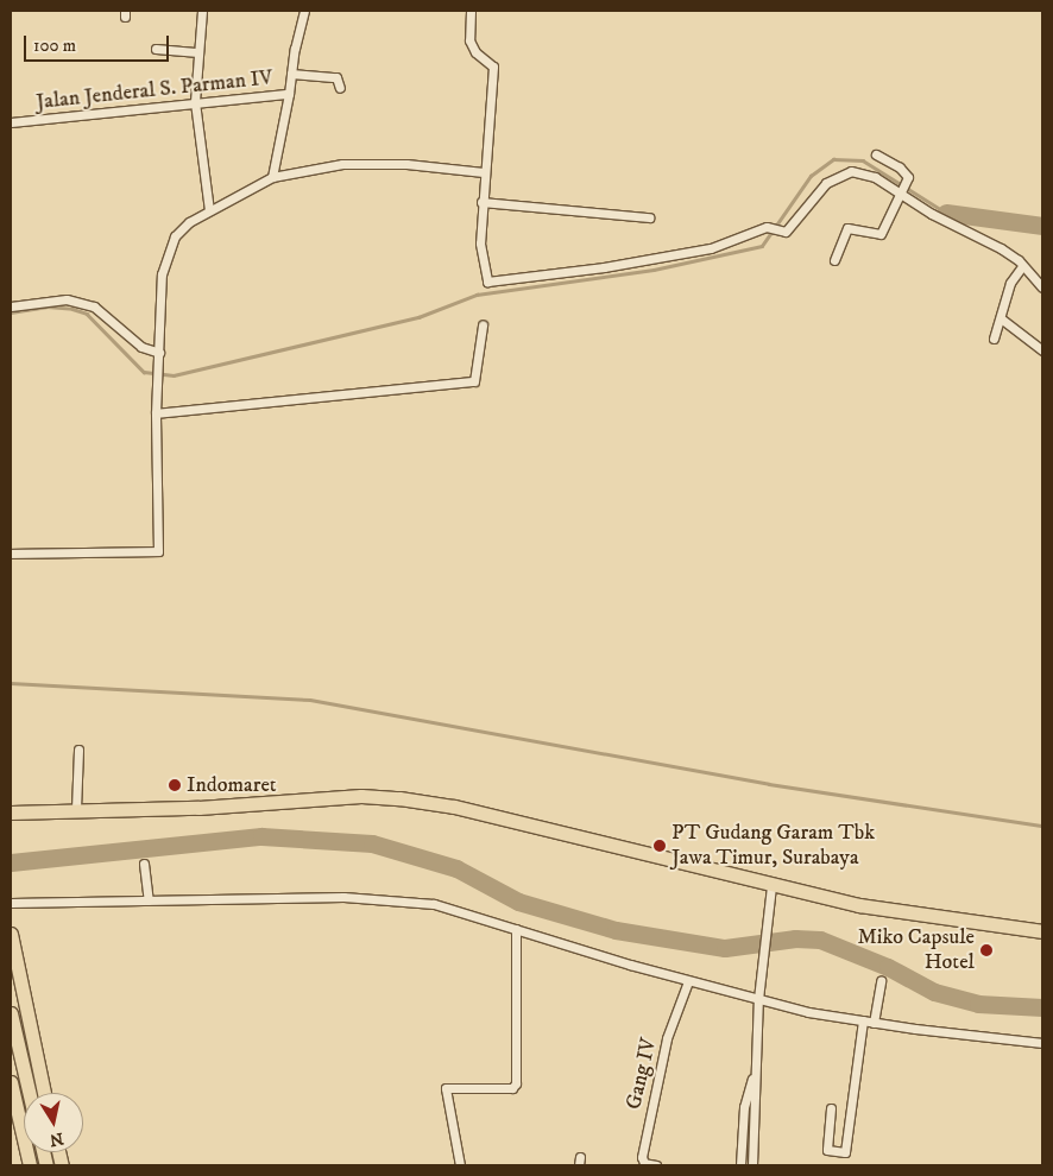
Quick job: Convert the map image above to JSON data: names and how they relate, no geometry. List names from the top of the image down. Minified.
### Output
{"streets":{"street":["Jalan Jenderal S. Parman IV","Gang IV"]},"places":["Indomaret","PT Gudang Garam Tbk Jawa Timur, Surabaya","Miko Capsule Hotel"],"scale_bar":"100 m","north":"bottom"}
